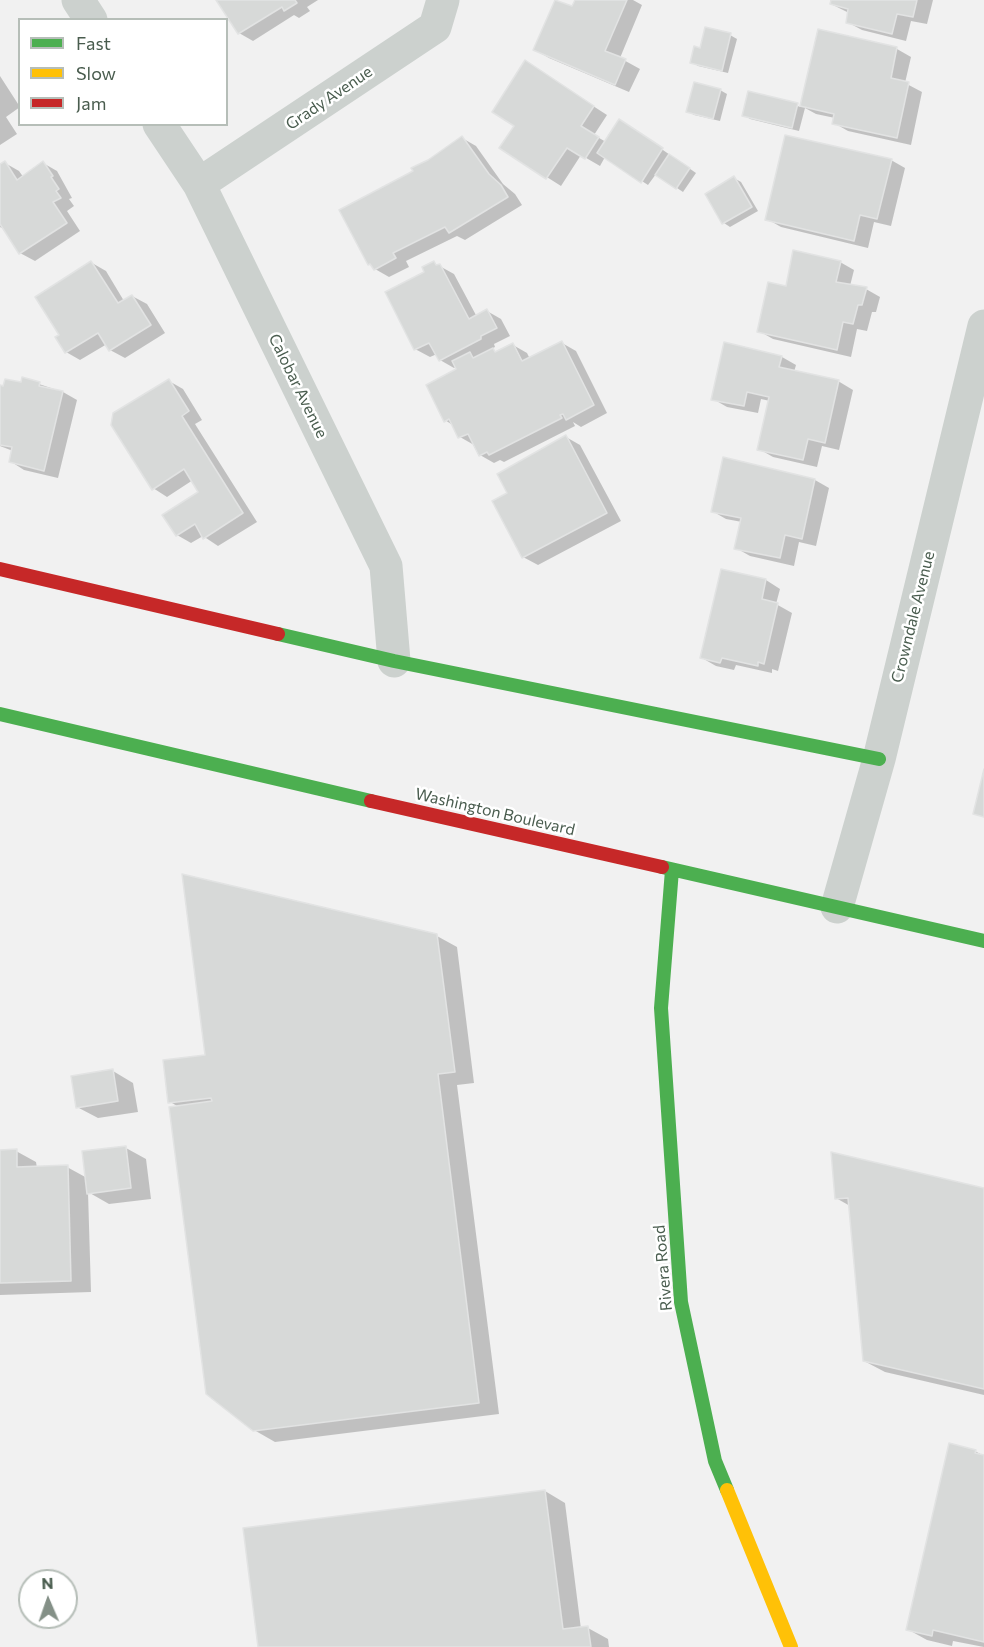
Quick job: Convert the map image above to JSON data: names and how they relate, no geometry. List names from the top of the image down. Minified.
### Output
{"streets":{"street":["Grady Avenue","Calobar Avenue","Crowndale Avenue","Washington Boulevard","Rivera Road"]},"crossings":[["Grady Avenue","Calobar Avenue"],["Crowndale Avenue","Washington Boulevard"],["Washington Boulevard","Rivera Road"]],"legend":["Fast","Slow","Jam"],"north":"top"}
